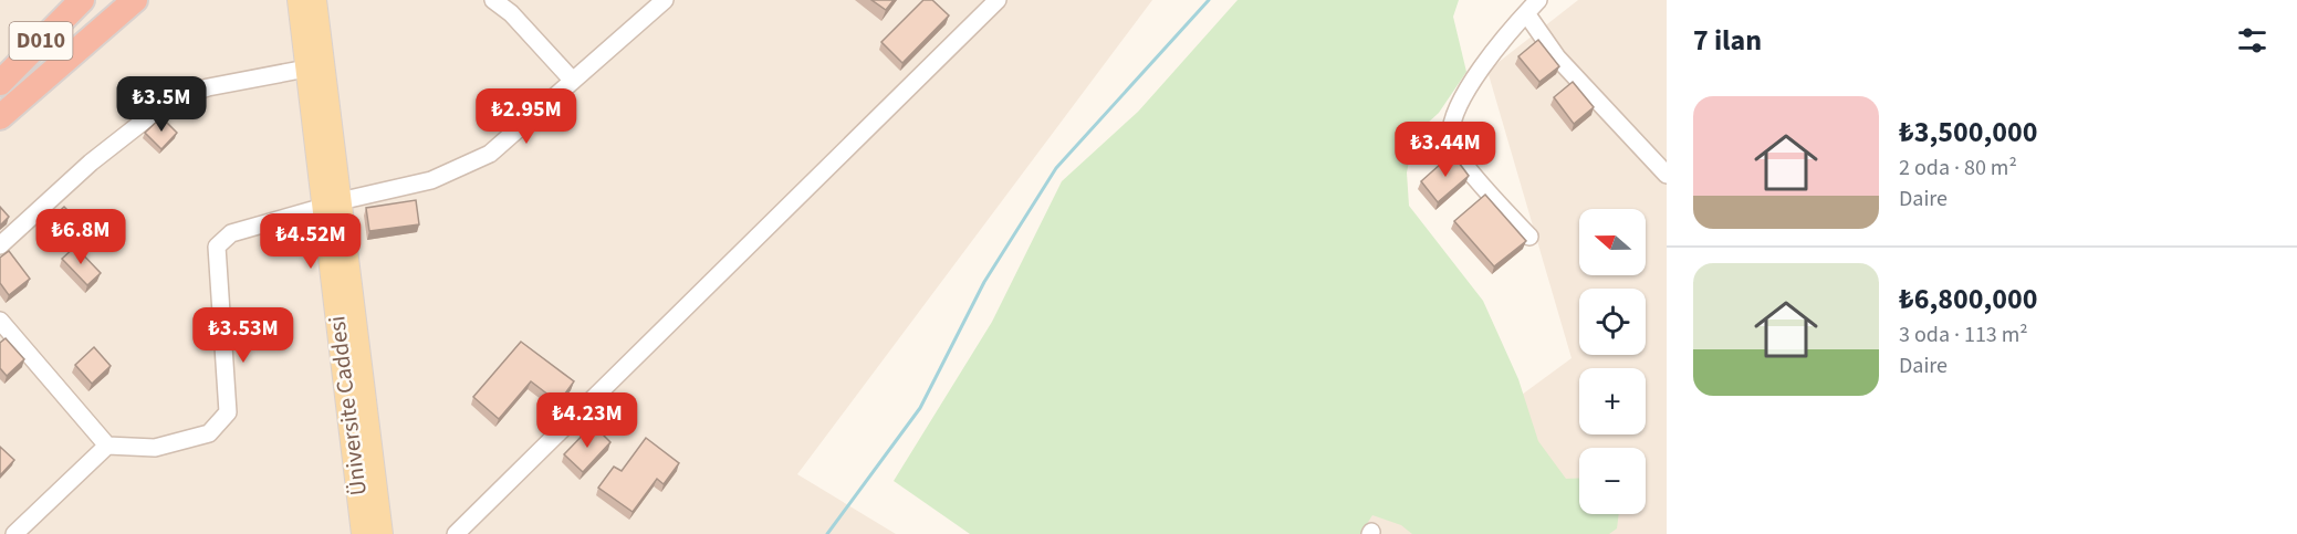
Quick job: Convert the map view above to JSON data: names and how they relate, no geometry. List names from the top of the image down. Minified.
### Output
{"streets":{"highway":["D010"],"main road":["Üniversite Caddesi"]},"north":"left","page":{"heading":"7 ilan","price":["₺3.5M","₺2.95M","₺3.44M","₺6.8M","₺4.52M","₺3.53M","₺4.23M"],"list":[{"name":"₺3,500,000","note":"2 oda · 80 m² · Daire"},{"name":"₺6,800,000","note":"3 oda · 113 m² · Daire"}],"map_buttons":["+","−"]}}
